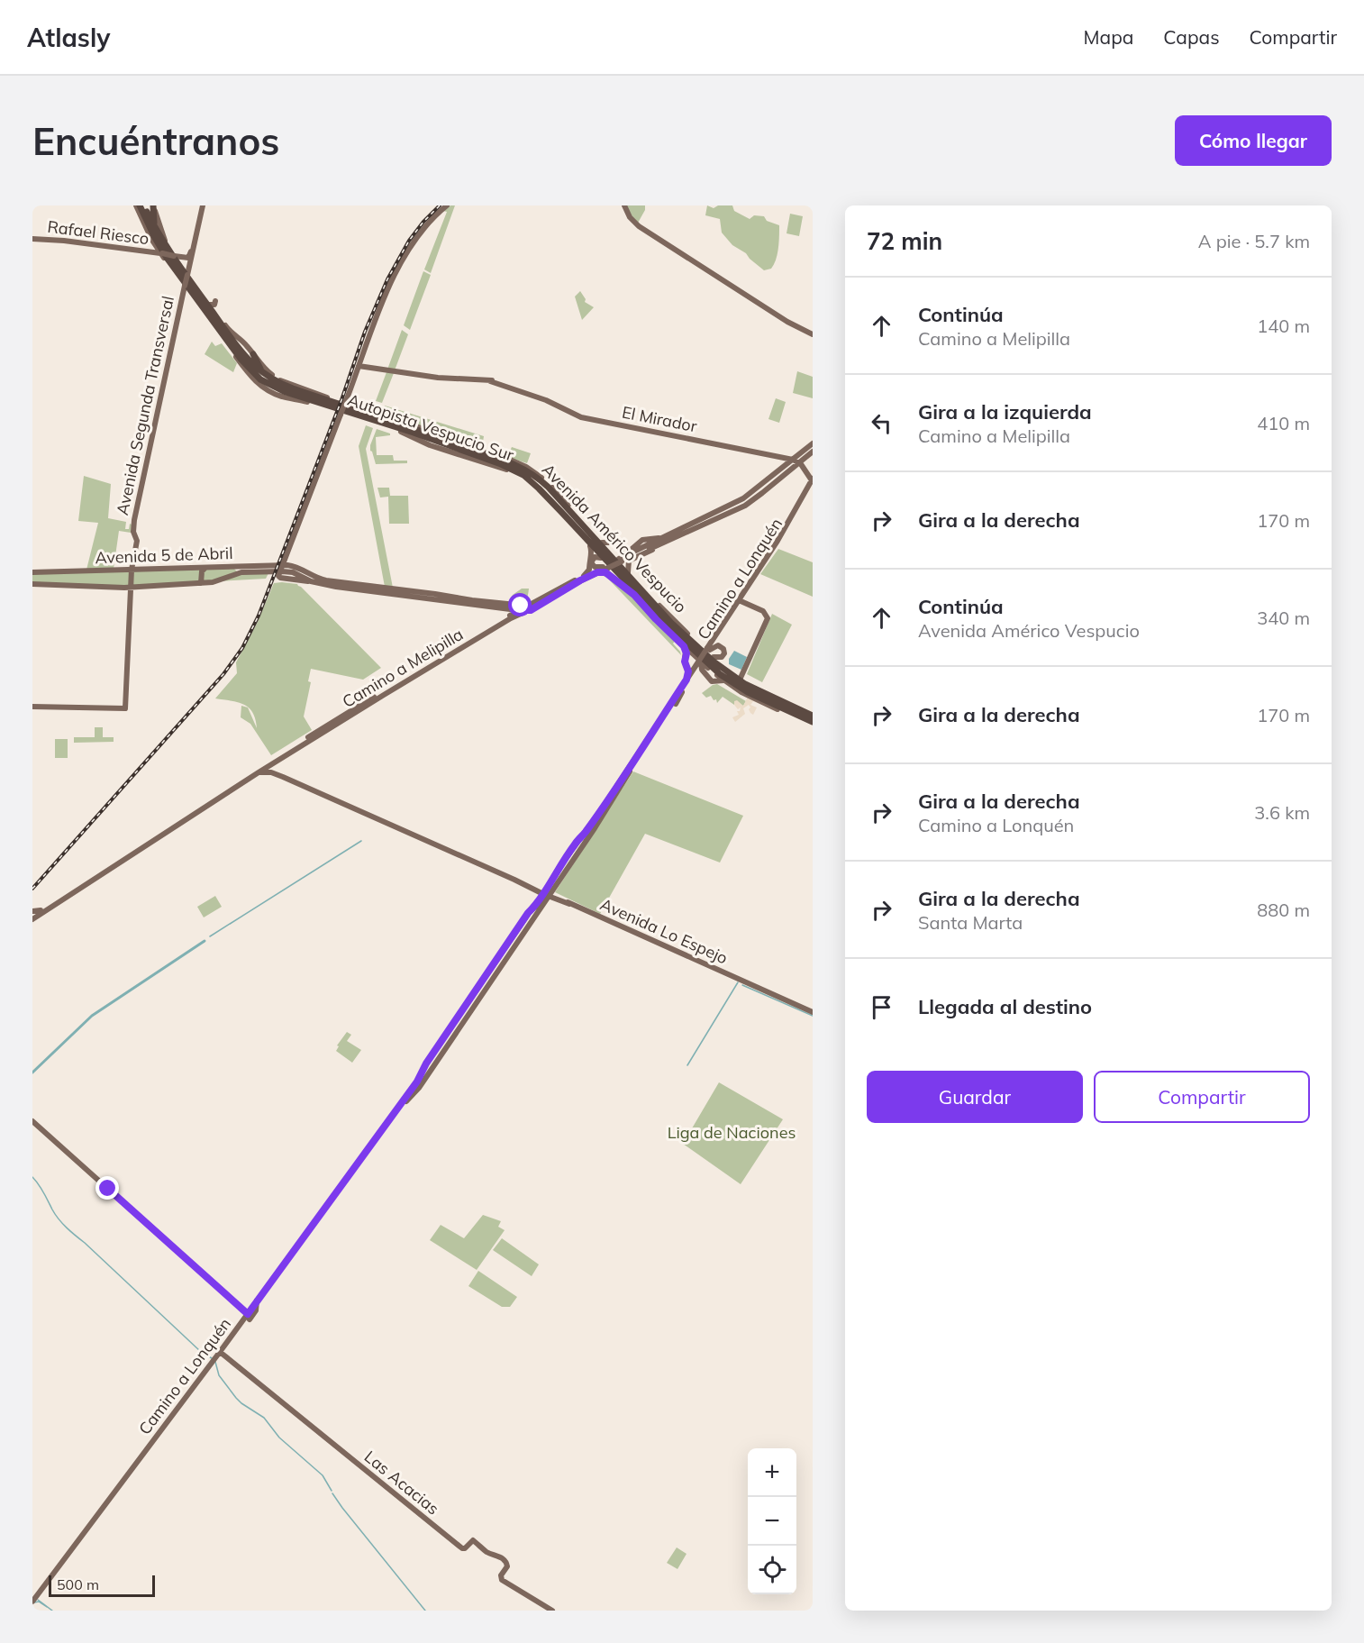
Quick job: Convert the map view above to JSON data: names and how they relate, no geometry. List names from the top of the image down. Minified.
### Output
{"streets":{"highway":["Autopista Vespucio Sur"],"main road":["Rafael Riesco","Avenida Segunda Transversal","El Mirador","Avenida Américo Vespucio","Avenida 5 de Abril","Camino a Lonquén","Camino a Melipilla","Avenida Lo Espejo","Las Acacias"]},"crossings":[["Rafael Riesco","Avenida Américo Vespucio"],["Avenida Segunda Transversal","Avenida Américo Vespucio"],["Avenida Segunda Transversal","Avenida 5 de Abril"],["El Mirador","Camino a Lonquén"],["El Mirador","Camino a Melipilla"],["Autopista Vespucio Sur","Avenida Américo Vespucio"],["Avenida Américo Vespucio","Camino a Lonquén"],["Camino a Lonquén","Avenida Lo Espejo"],["Camino a Lonquén","Las Acacias"]],"parks":["Liga de Naciones"],"scale_bar":"500 m","page":{"header":"Atlasly","nav":["Mapa","Capas","Compartir"],"buttons":["Cómo llegar",["Guardar","Compartir"]],"title":"Encuéntranos","heading":["72 min","A pie · 5.7 km"],"list":[["Continúa","Camino a Melipilla","140 m"],["Gira a la izquierda","Camino a Melipilla","410 m"],["Gira a la derecha","170 m"],["Continúa","Avenida Américo Vespucio","340 m"],["Gira a la derecha","170 m"],["Gira a la derecha","Camino a Lonquén","3.6 km"],["Gira a la derecha","Santa Marta","880 m"],"Llegada al destino"],"map_buttons":["+","−"],"scale":"500 m"}}
